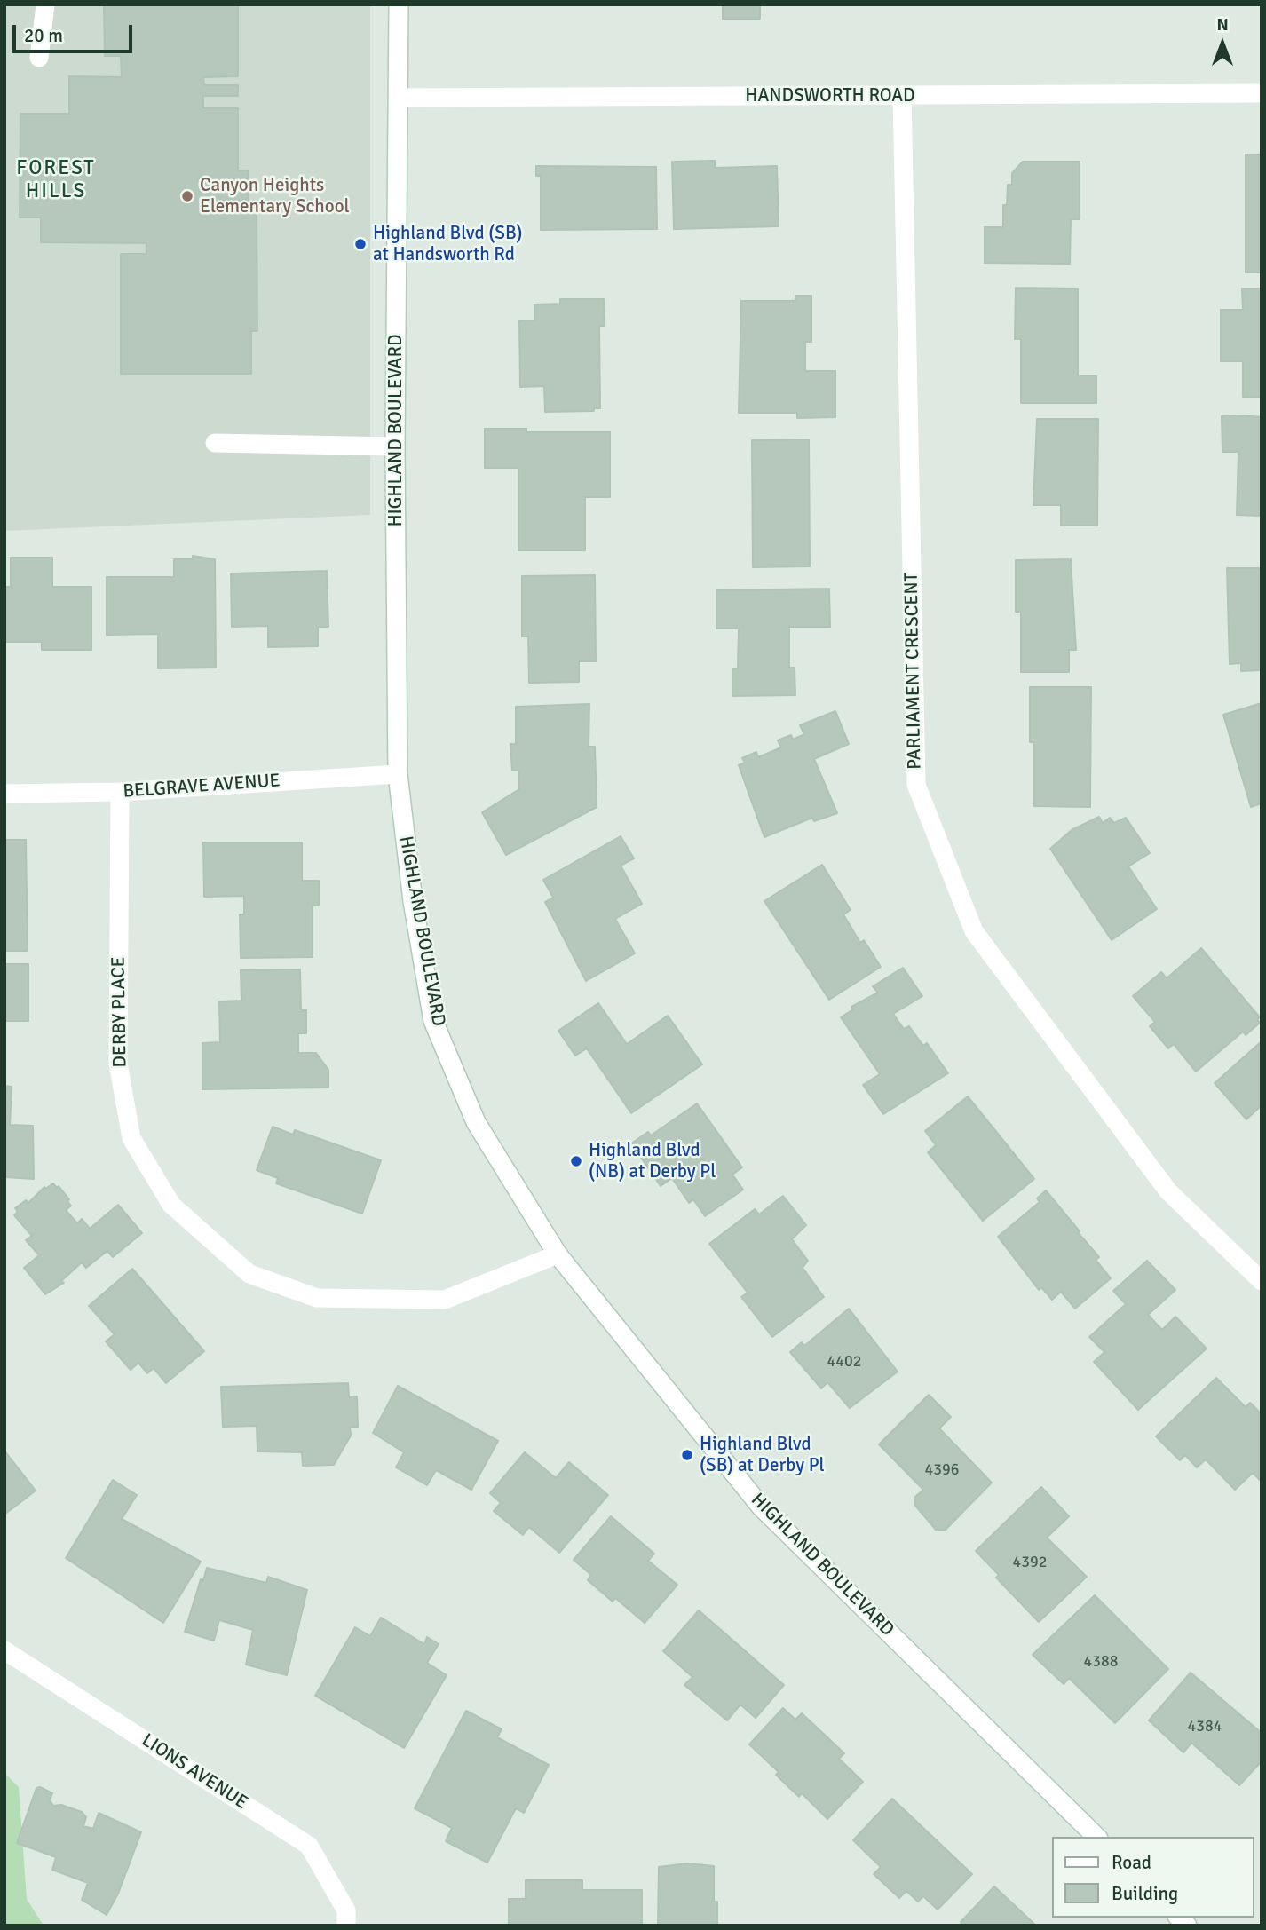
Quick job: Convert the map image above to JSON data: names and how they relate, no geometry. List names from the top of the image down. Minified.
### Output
{"streets":{"street":["HANDSWORTH ROAD","HIGHLAND BOULEVARD","PARLIAMENT CRESCENT","BELGRAVE AVENUE","DERBY PLACE","LIONS AVENUE"]},"crossings":[["HANDSWORTH ROAD","HIGHLAND BOULEVARD"],["HANDSWORTH ROAD","PARLIAMENT CRESCENT"],["HIGHLAND BOULEVARD","BELGRAVE AVENUE"],["HIGHLAND BOULEVARD","DERBY PLACE"],["BELGRAVE AVENUE","DERBY PLACE"]],"districts":["FOREST HILLS"],"places":["Canyon Heights Elementary School","Highland Blvd (SB) at Handsworth Rd","Highland Blvd (NB) at Derby Pl","Highland Blvd (SB) at Derby Pl"],"house_numbers":["4402","4396","4392","4388","4384"],"legend":["Road","Building"],"scale_bar":"20 m","north":"top"}
